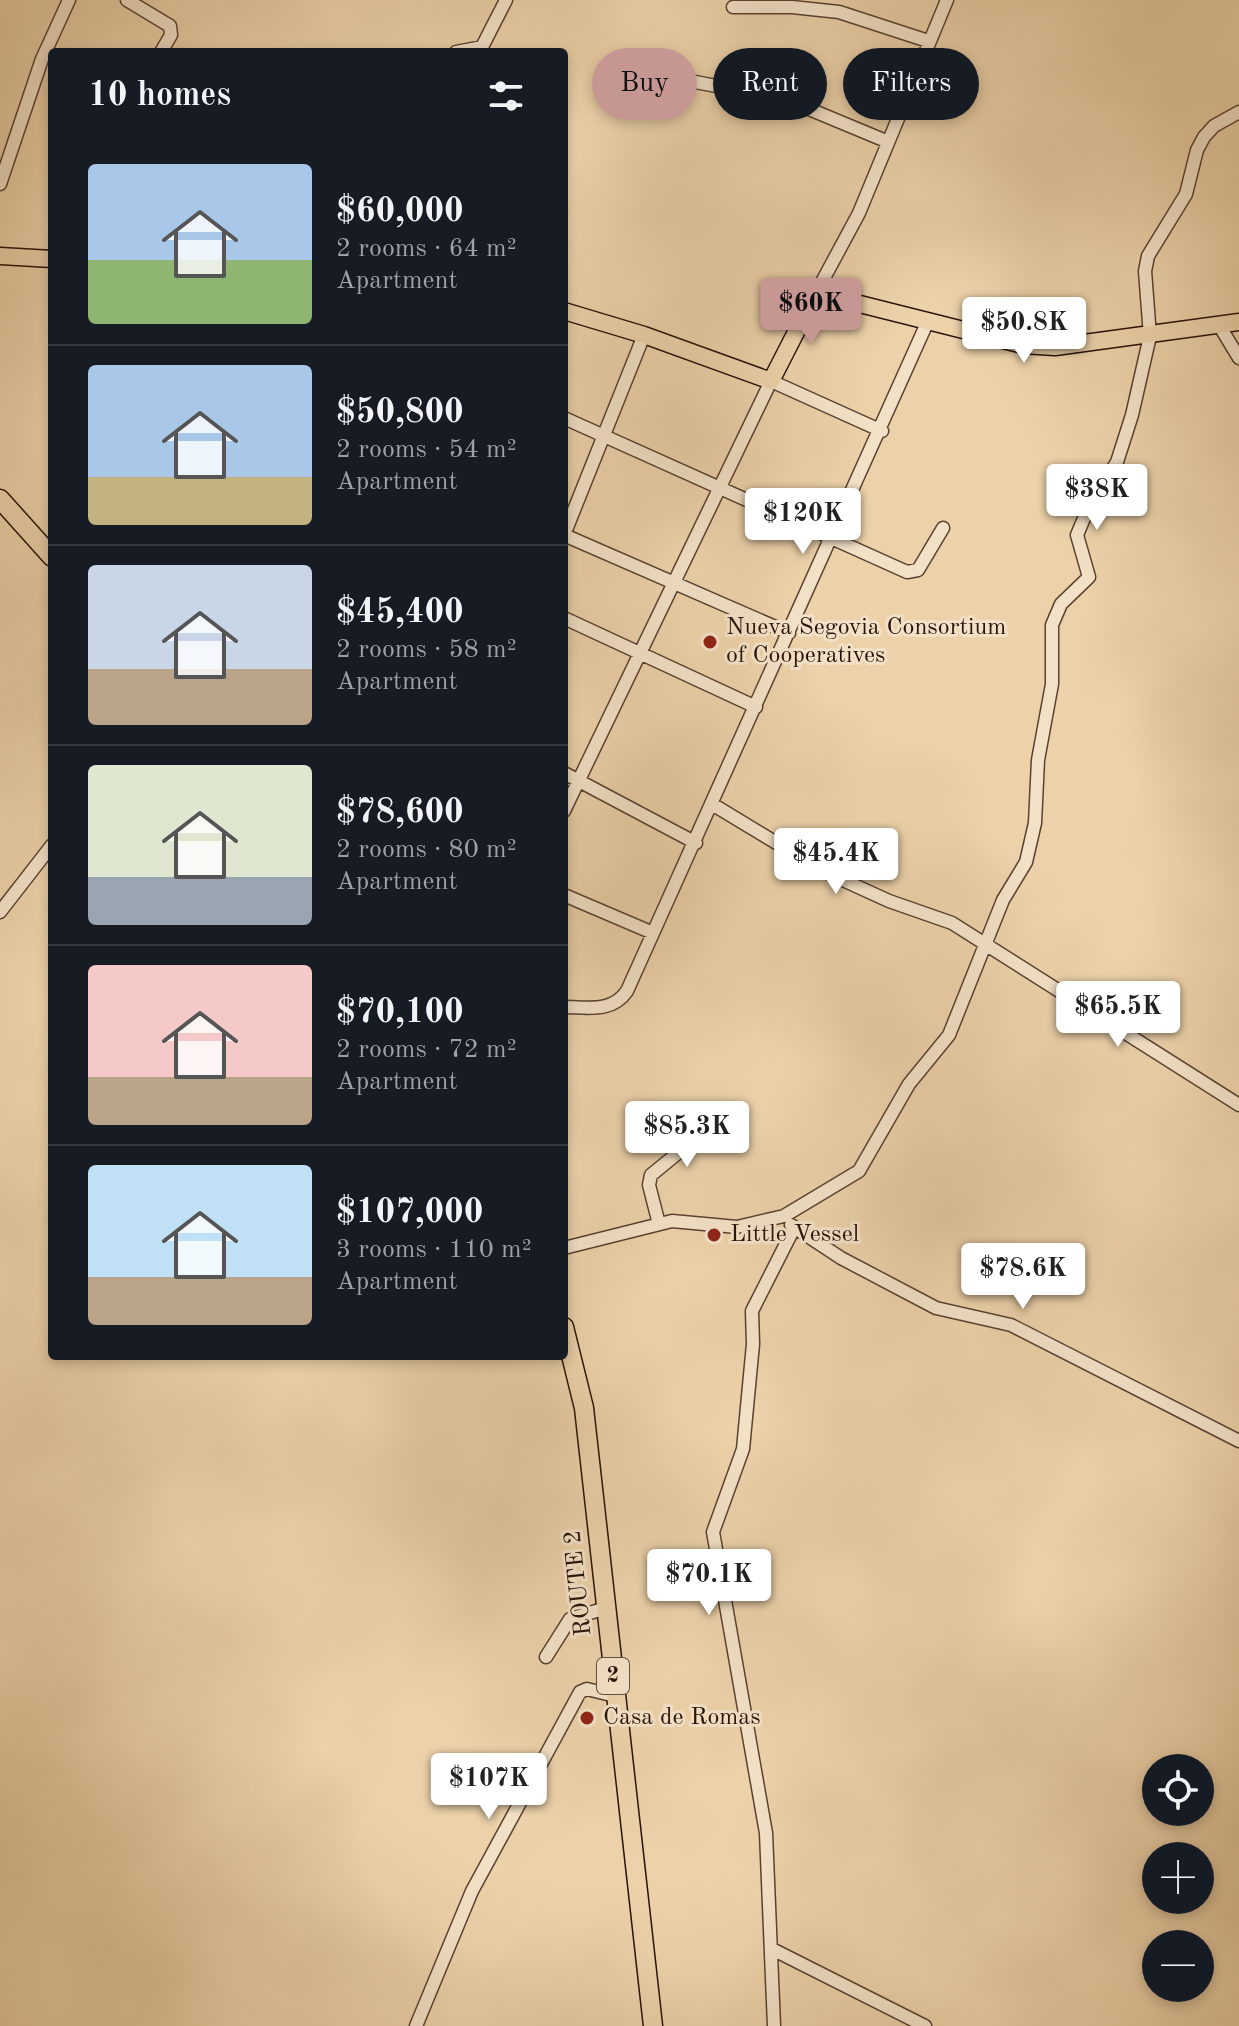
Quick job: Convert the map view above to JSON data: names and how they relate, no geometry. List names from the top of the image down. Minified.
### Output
{"streets":{"highway":["ROUTE 2","2"]},"places":["Nueva Segovia Consortium of Cooperatives","Little Vessel","Casa de Romas"],"page":{"chip":["Buy","Rent","Filters"],"heading":"10 homes","list":[{"name":"$60,000","note":"2 rooms · 64 m² · Apartment"},{"name":"$50,800","note":"2 rooms · 54 m² · Apartment"},{"name":"$45,400","note":"2 rooms · 58 m² · Apartment"},{"name":"$78,600","note":"2 rooms · 80 m² · Apartment"},{"name":"$70,100","note":"2 rooms · 72 m² · Apartment"},{"name":"$107,000","note":"3 rooms · 110 m² · Apartment"}],"price":["$60K","$50.8K","$38K","$120K","$45.4K","$65.5K","$85.3K","$78.6K","$70.1K","$107K"],"map_buttons":["+","−"]}}
